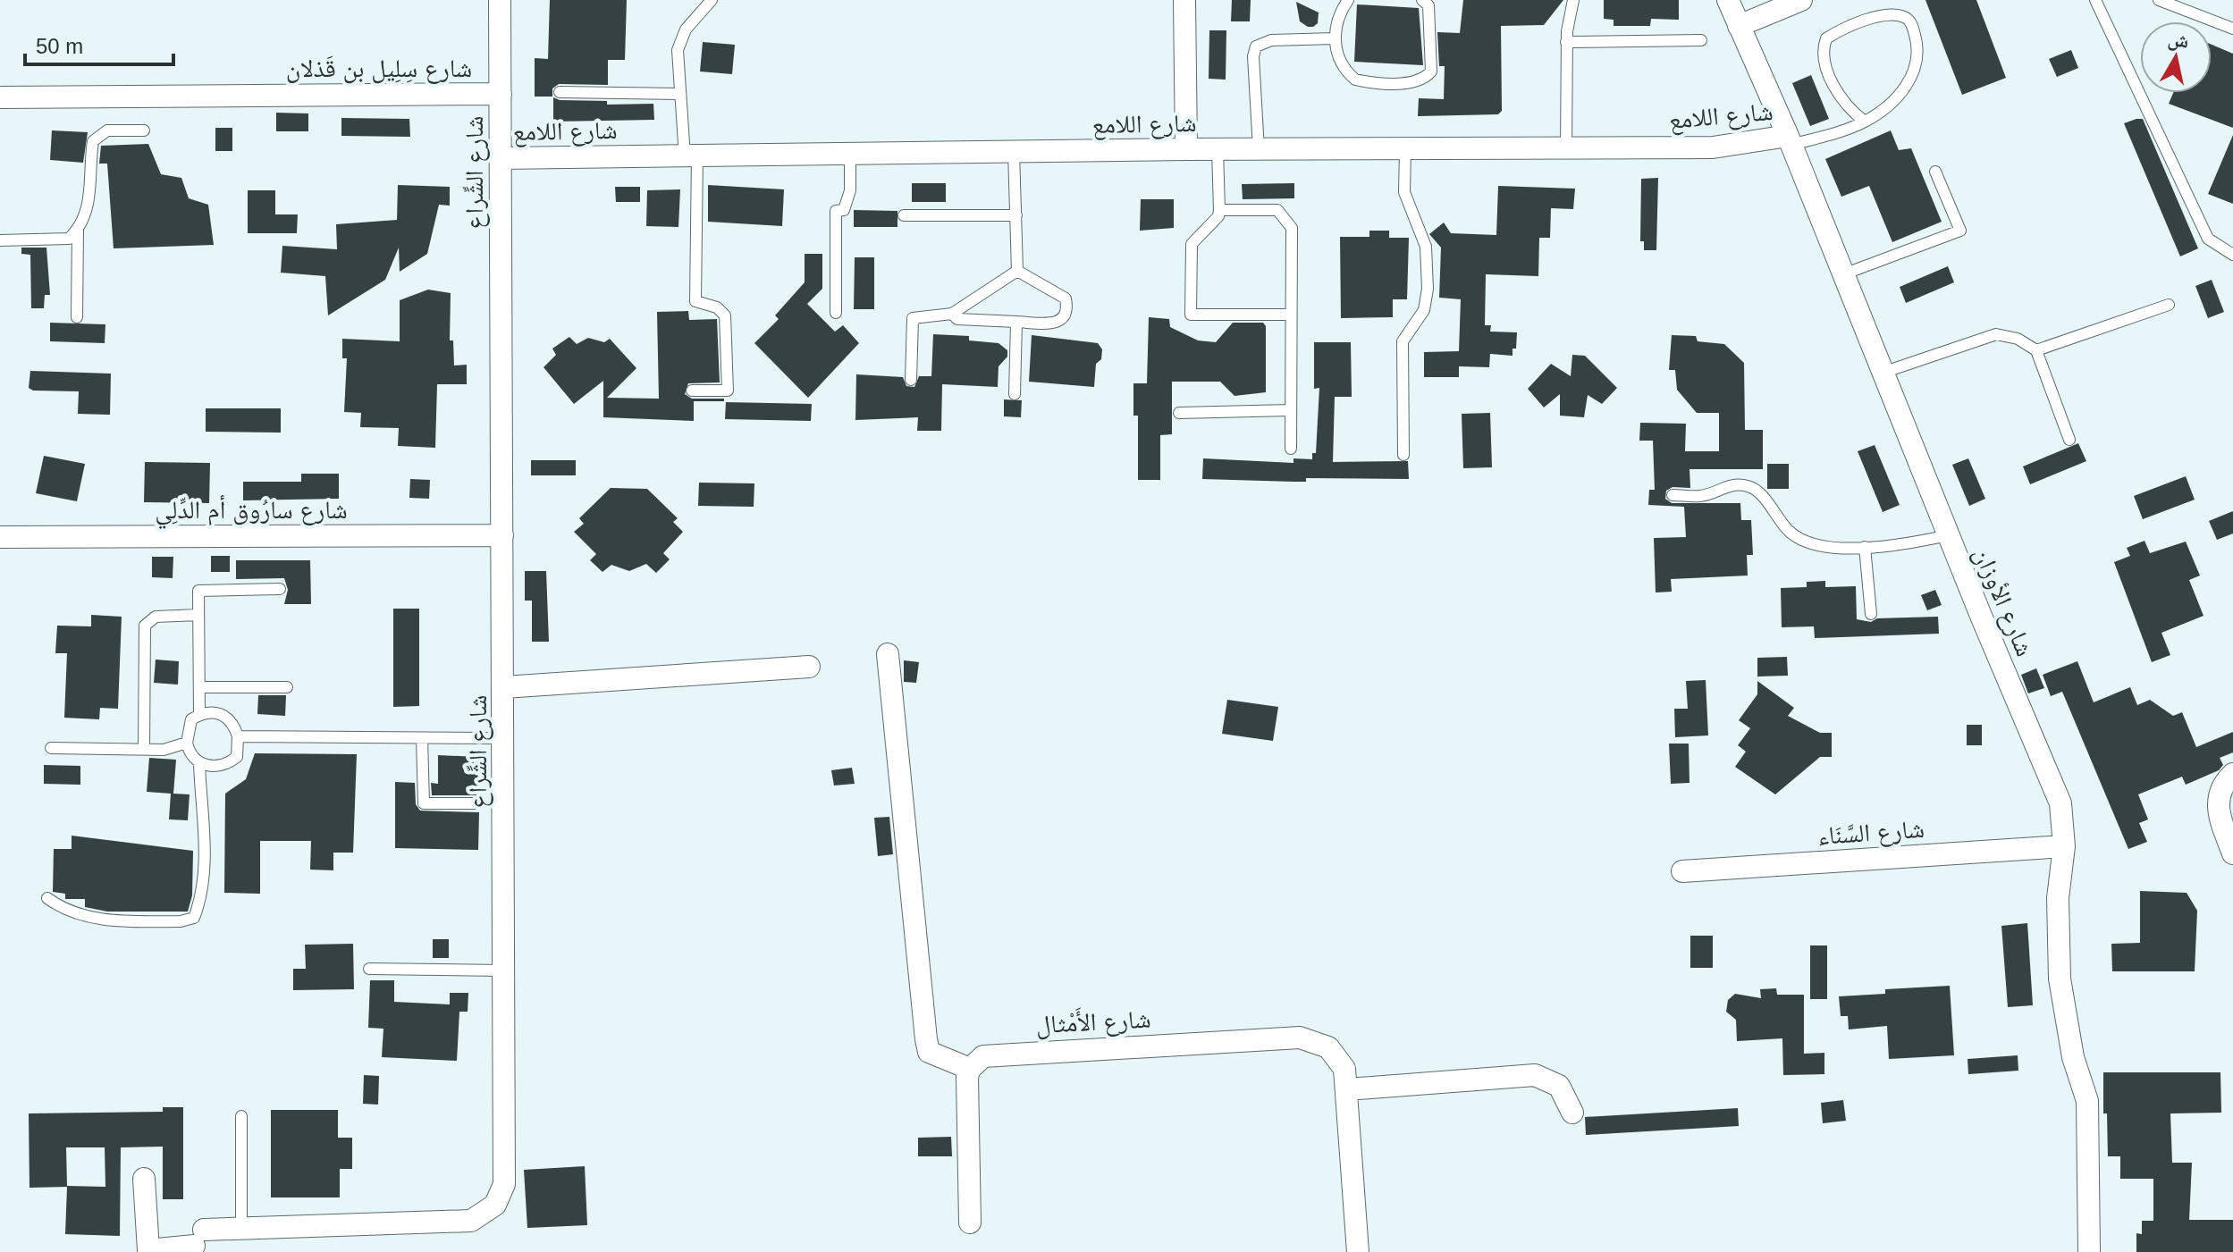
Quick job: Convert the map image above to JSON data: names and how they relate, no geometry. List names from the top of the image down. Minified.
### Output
{"streets":{"street":["شارع سِلِيل بن قَذلان","شارع اللامع","شارع الشِّراع","شارع سارُوق أم الدِّلِي","شارع الأوزان","شارع السَّنَاء","شارع الأَمْثال"]},"crossings":[["شارع سِلِيل بن قَذلان","شارع الشِّراع"],["شارع اللامع","شارع الشِّراع"],["شارع اللامع","شارع الأوزان"],["شارع الشِّراع","شارع سارُوق أم الدِّلِي"],["شارع الأوزان","شارع السَّنَاء"]],"scale_bar":"50 m","north":"top"}
